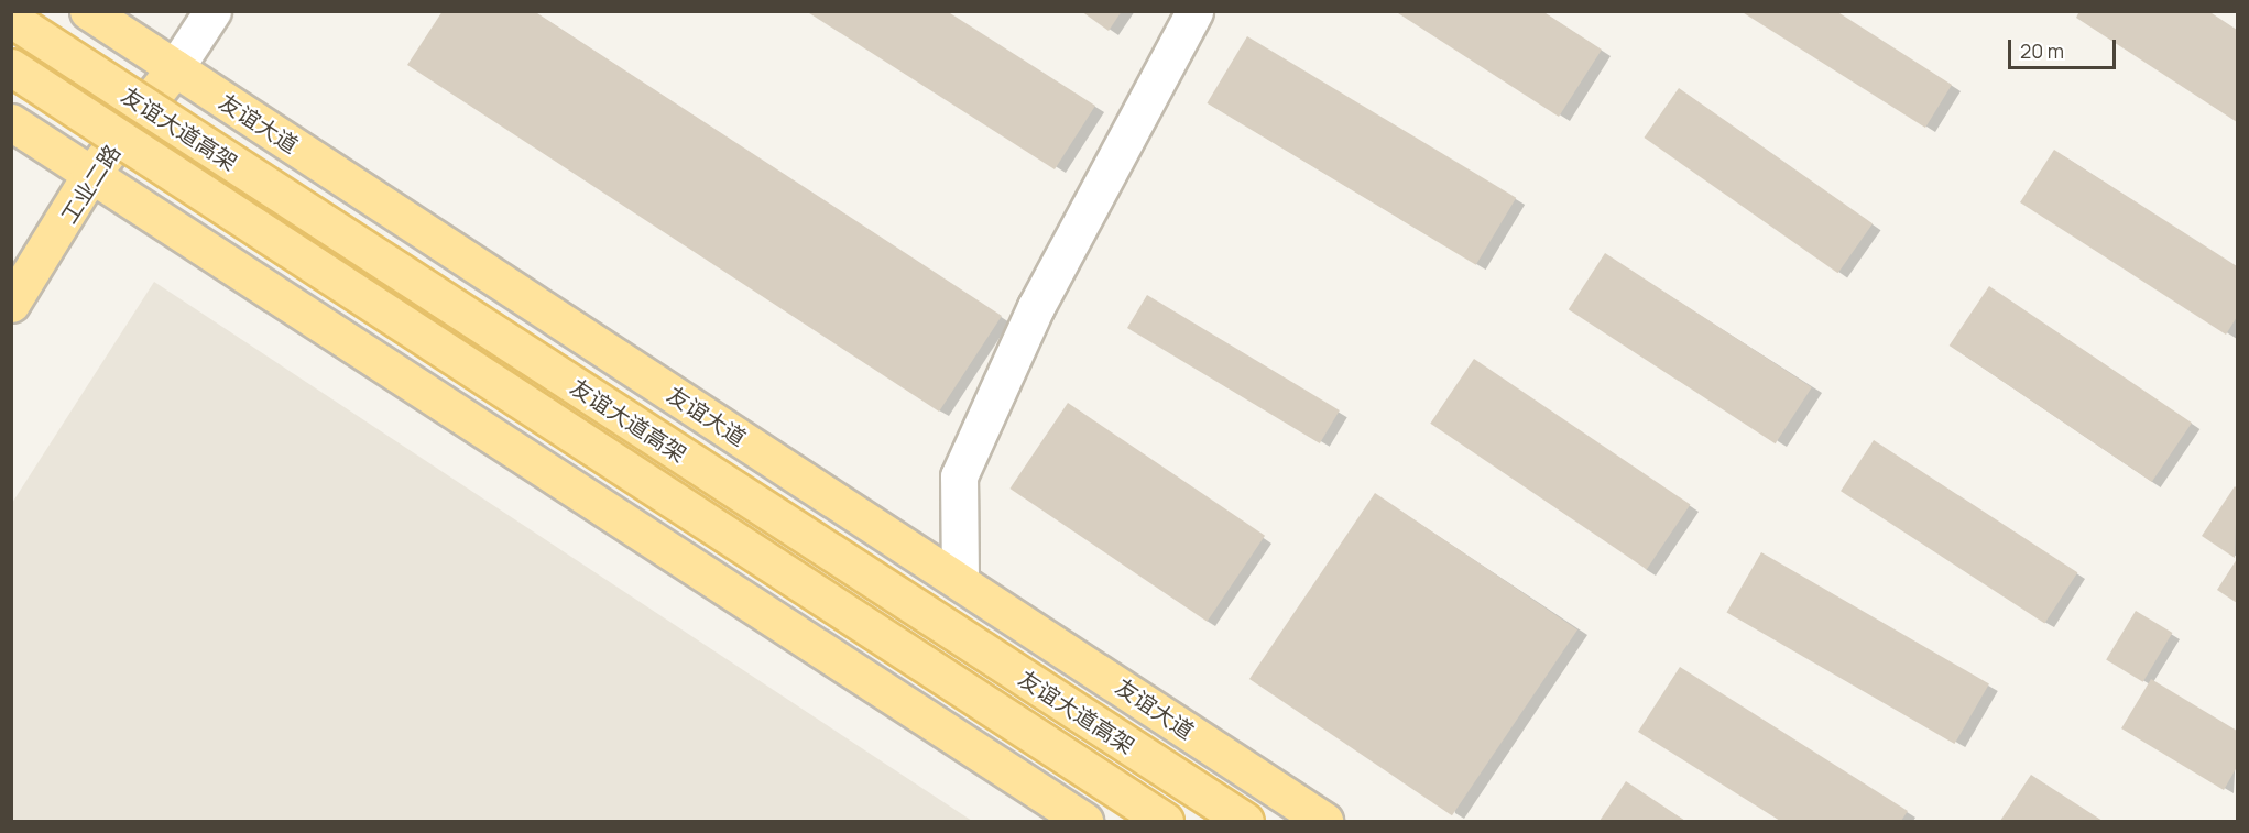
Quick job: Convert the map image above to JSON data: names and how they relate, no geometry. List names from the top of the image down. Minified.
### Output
{"streets":{"main road":["友谊大道","友谊大道高架","工业二路"]},"crossings":[["友谊大道","工业二路"]],"scale_bar":"20 m"}
